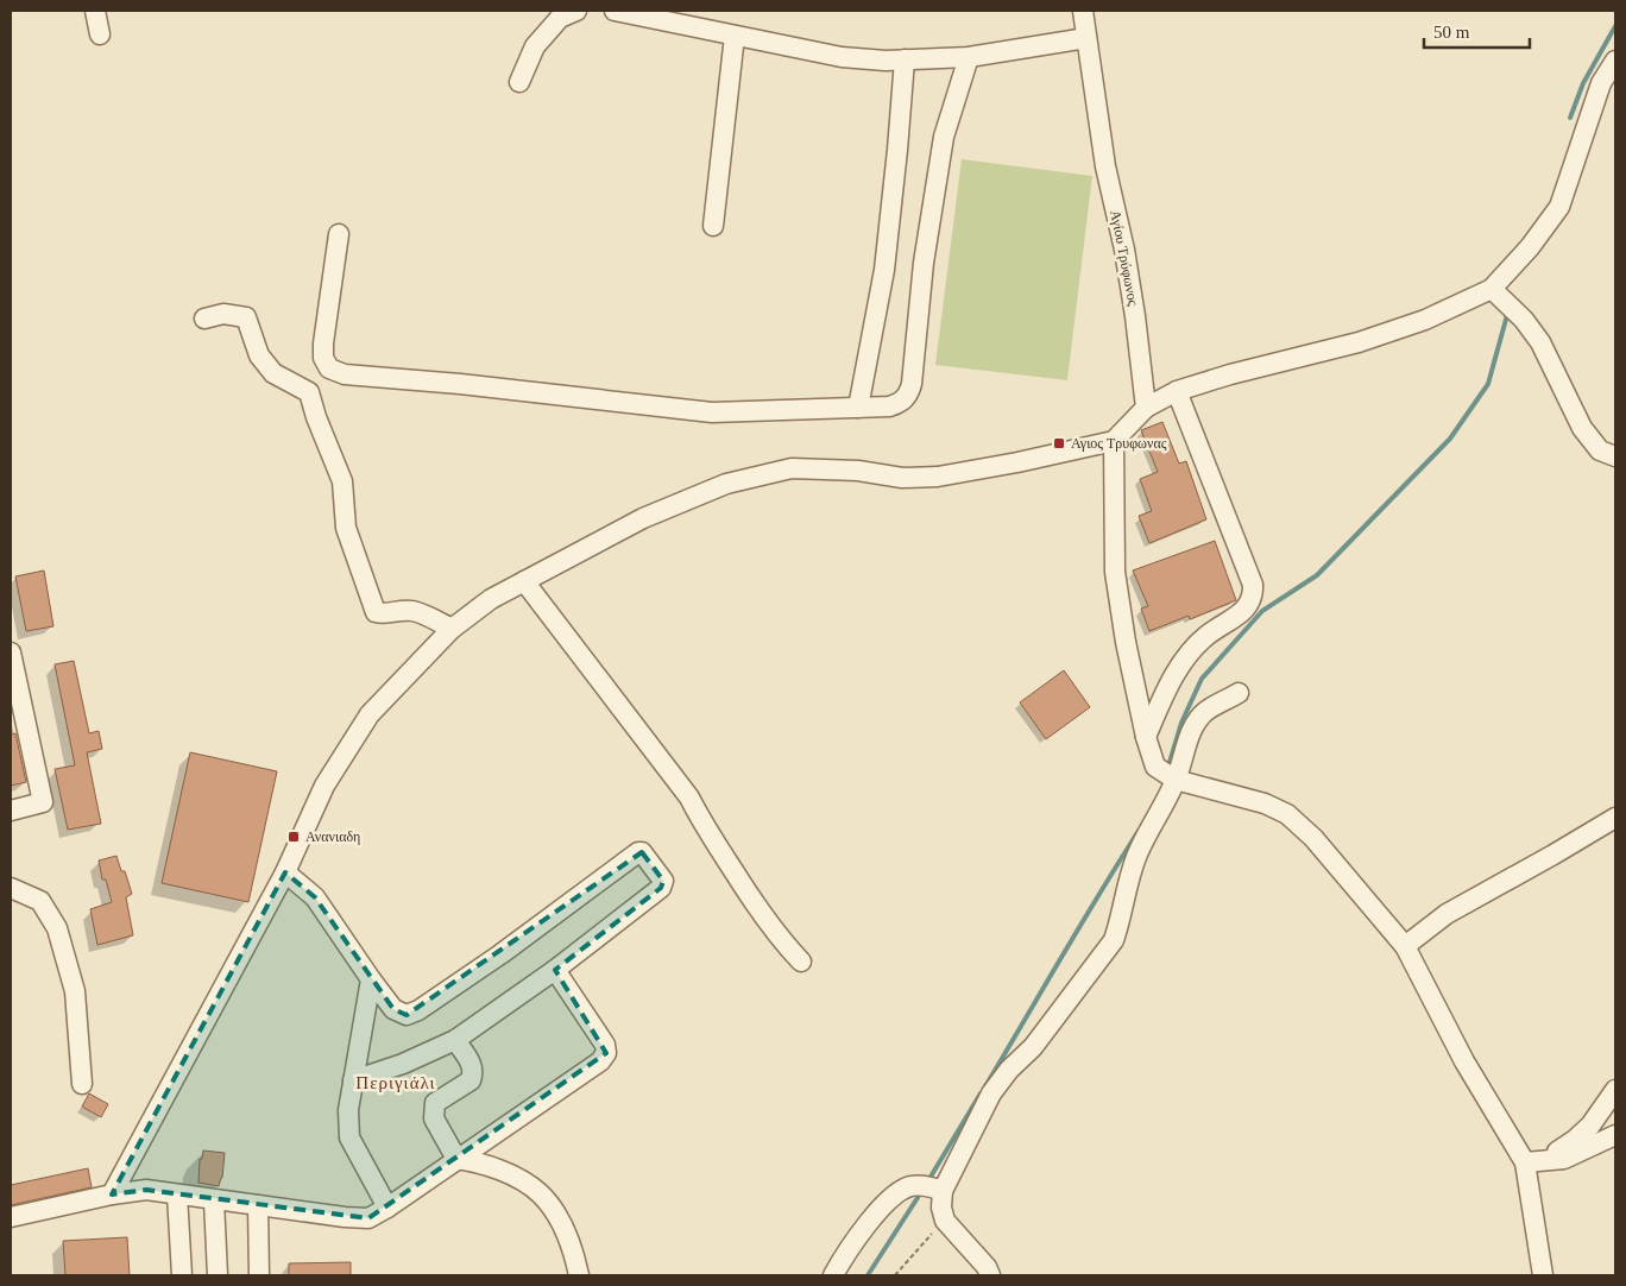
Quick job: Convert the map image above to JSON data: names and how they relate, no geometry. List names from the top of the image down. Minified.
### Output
{"streets":{"street":["Αγίου Τρύφωνος"]},"districts":["Περιγιάλι"],"places":{"transit":["Αγιος Τρυφωνας","Ανανιαδη"]},"scale_bar":"50 m"}
